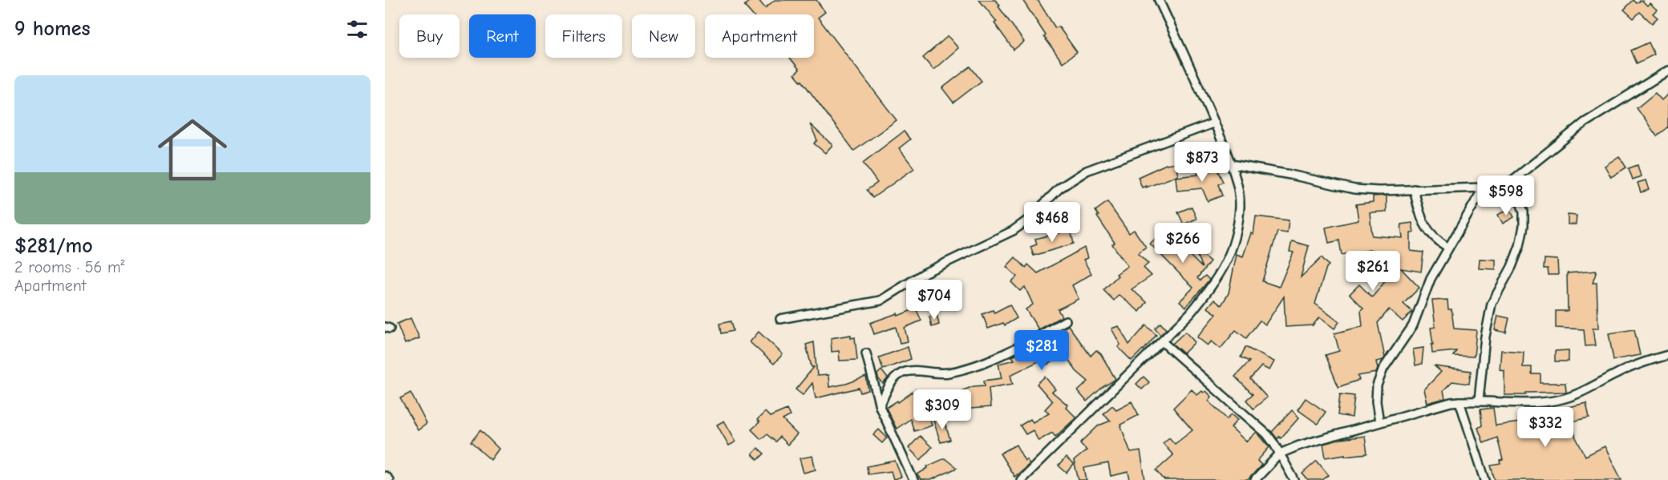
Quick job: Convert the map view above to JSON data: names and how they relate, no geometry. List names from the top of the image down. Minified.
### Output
{"page":{"heading":"9 homes","chip":["Buy","Rent","Filters","New","Apartment"],"list":[{"name":"$281/mo","note":"2 rooms · 56 m² · Apartment"}],"price":["$873","$598","$468","$266","$261","$704","$281","$309","$332"]}}
